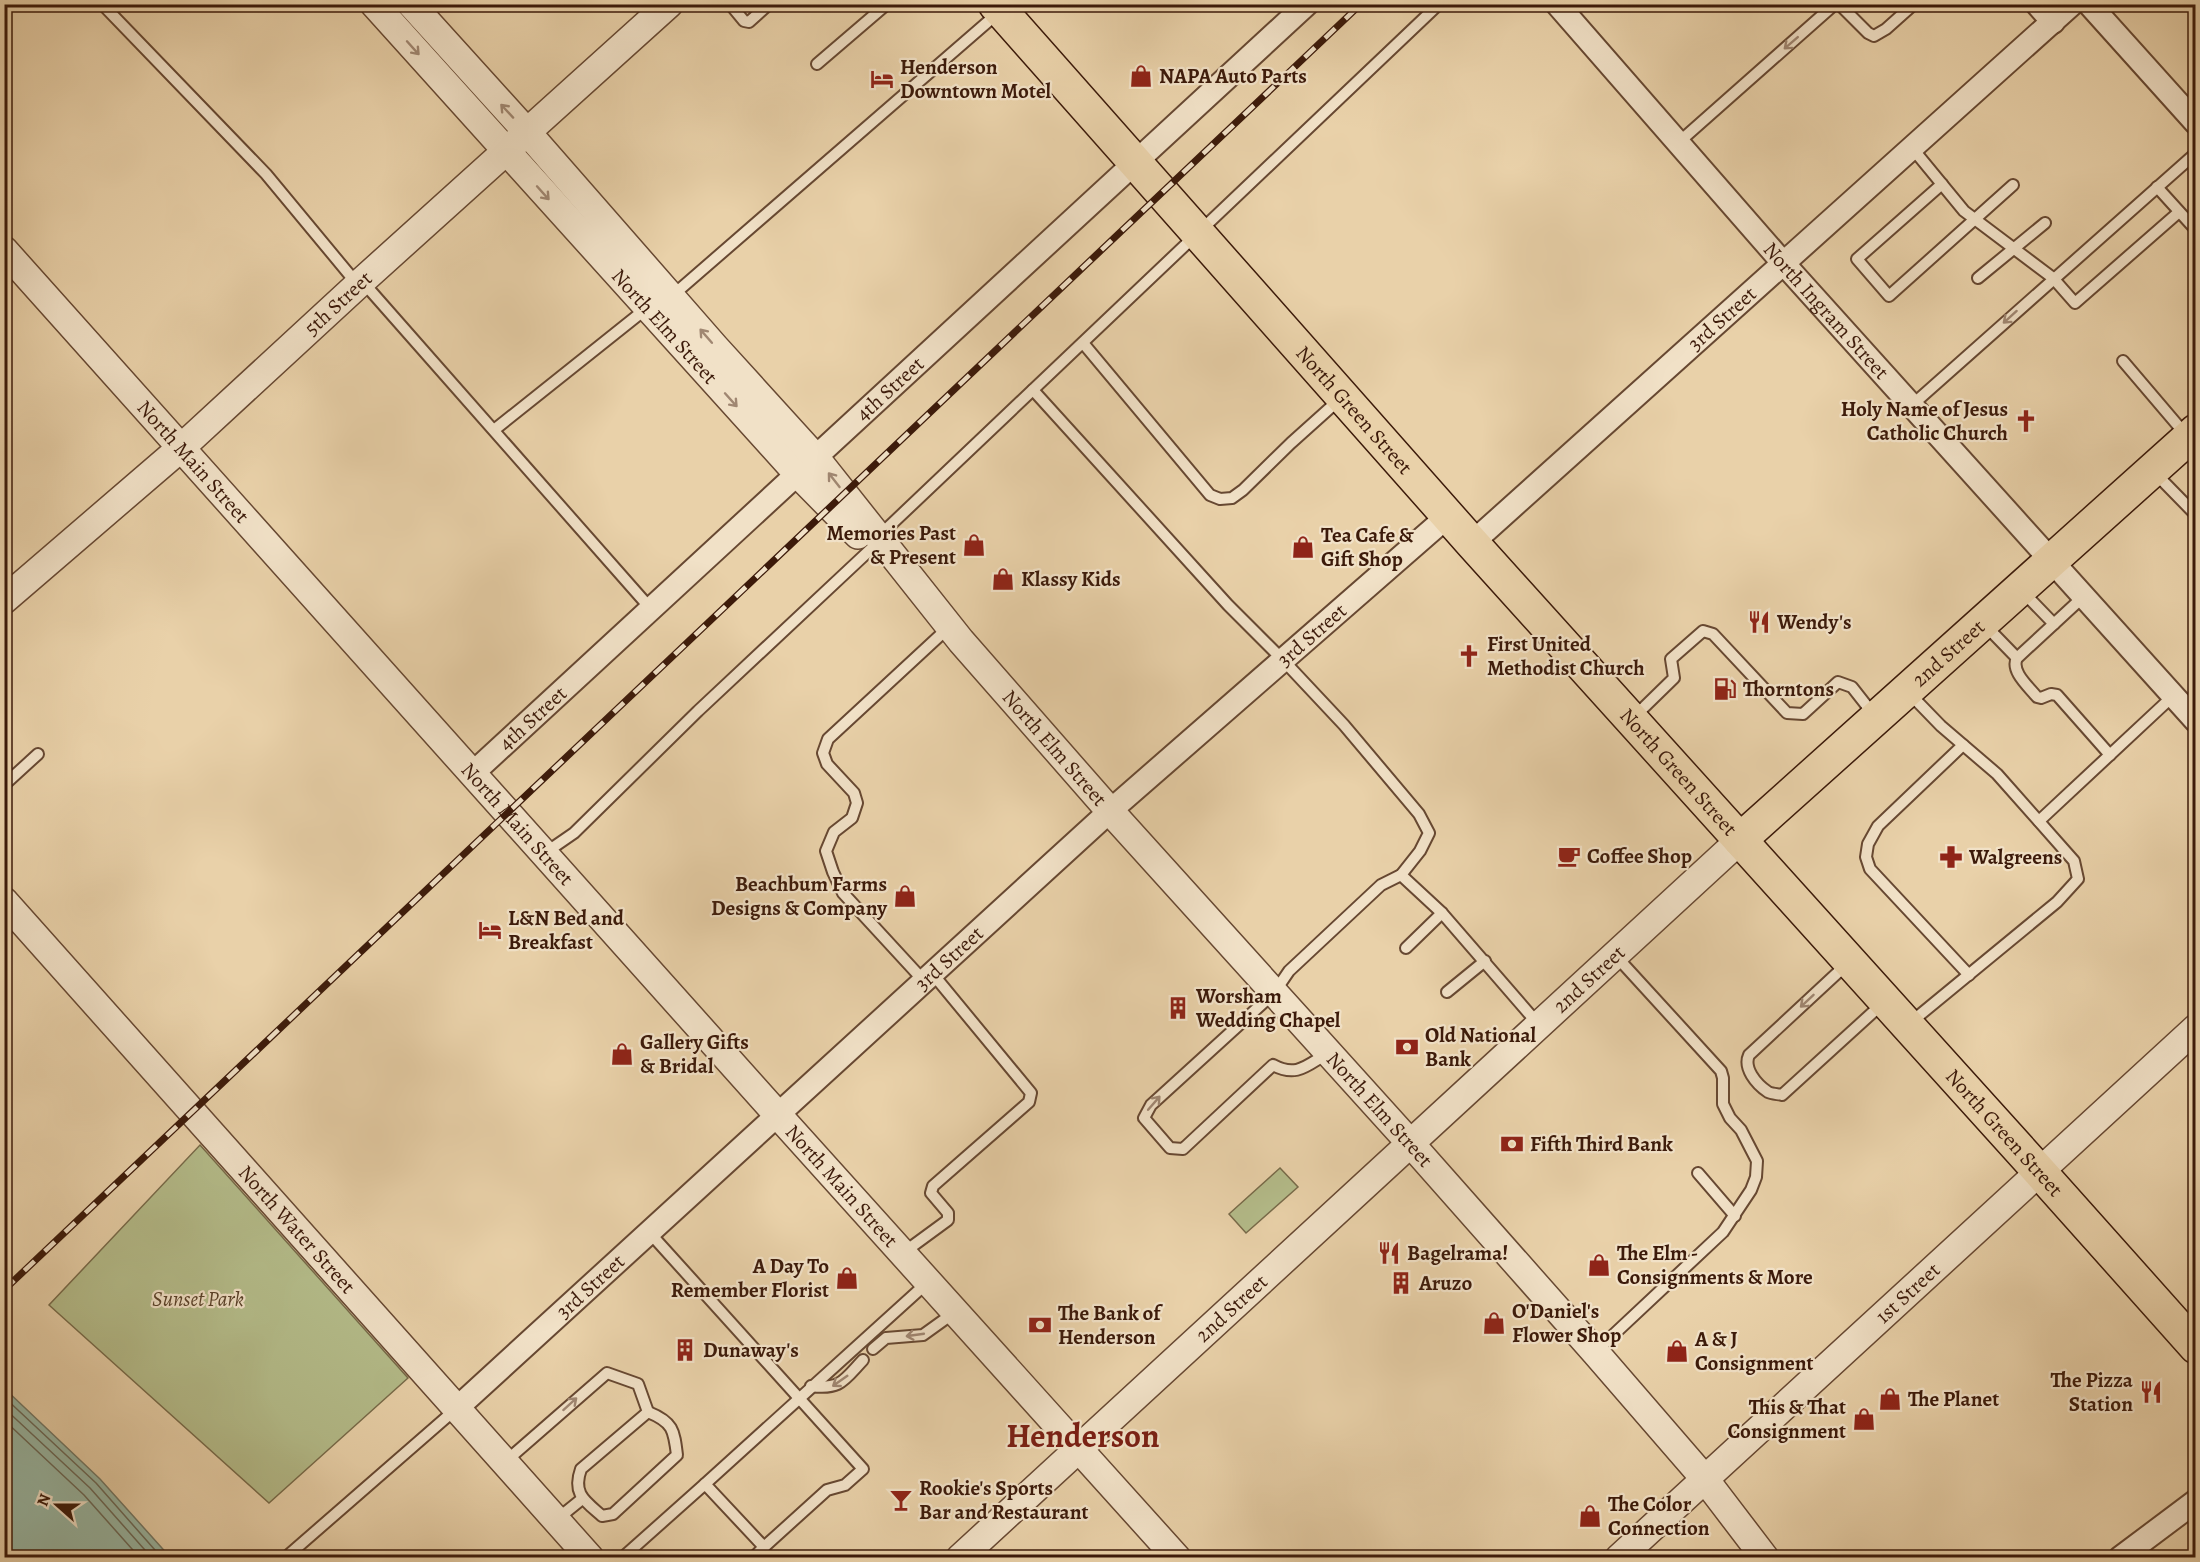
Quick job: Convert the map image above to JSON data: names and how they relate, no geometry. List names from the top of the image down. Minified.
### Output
{"streets":{"main road":["North Green Street","2nd Street"],"street":["5th Street","North Ingram Street","3rd Street","North Elm Street","4th Street","North Main Street","North Water Street","1st Street"]},"crossings":[["5th Street","North Elm Street"],["5th Street","North Main Street"],["North Ingram Street","3rd Street"],["North Ingram Street","2nd Street"],["3rd Street","North Elm Street"],["3rd Street","North Green Street"],["3rd Street","North Main Street"],["3rd Street","North Water Street"],["North Elm Street","4th Street"],["North Elm Street","2nd Street"],["North Elm Street","1st Street"],["4th Street","North Green Street"],["4th Street","North Main Street"],["North Green Street","2nd Street"],["North Green Street","1st Street"],["North Main Street","2nd Street"]],"districts":["Henderson"],"parks":["Sunset Park"],"places":{"shop":["NAPA Auto Parts","Memories Past & Present","Tea Cafe & Gift Shop","Klassy Kids","Beachbum Farms Designs & Company","Gallery Gifts & Bridal","The Elm - Consignments & More","A Day To Remember Florist","O'Daniel's Flower Shop","A & J Consignment","The Planet","This & That Consignment","The Color Connection"],"hotel":["Henderson Downtown Motel","L&N Bed and Breakfast"],"church":["Holy Name of Jesus Catholic Church","First United Methodist Church"],"restaurant":["Wendy's","Bagelrama!","The Pizza Station"],"fuel station":["Thorntons"],"cafe":["Coffee Shop"],"pharmacy":["Walgreens"],"building":["Worsham Wedding Chapel","Aruzo","Dunaway's"],"bank":["Old National Bank","Fifth Third Bank","The Bank of Henderson"],"bar":["Rookie's Sports Bar and Restaurant"]},"north":"left"}
